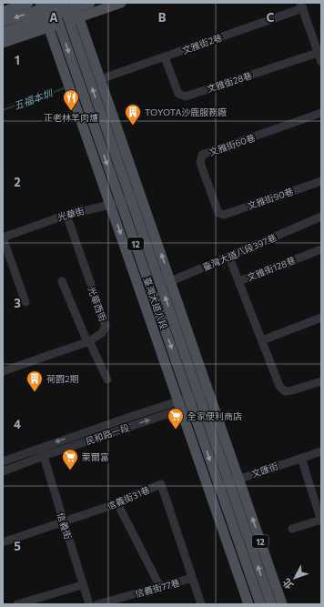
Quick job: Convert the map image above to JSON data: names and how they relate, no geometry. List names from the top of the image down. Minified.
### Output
{"streets":{"main road":["12","臺灣大道八段"],"street":["文雅街2巷","文雅街28巷","文雅街60巷","文雅街90巷","光華街","臺灣大道八段397巷","文雅街128巷","光華西街","民和路一段","文匯街","信義街31巷","信義街","信義街77巷"]},"crossings":[["文雅街2巷","文雅街28巷"],["文雅街2巷","12"],["文雅街60巷","文雅街90巷"],["光華街","12"],["光華街","臺灣大道八段"],["光華街","光華西街"],["12","臺灣大道八段397巷"],["12","文匯街"],["臺灣大道八段","民和路一段"],["臺灣大道八段","文匯街"],["民和路一段","信義街"],["信義街31巷","信義街"],["信義街31巷","信義街77巷"]],"water":["五福本圳"],"places":{"restaurant":["正老林羊肉爐"],"building":["TOYOTA沙鹿服務廠","荷園2期"],"supermarket":["全家便利商店","萊爾富"]},"north":"bottom left","grid":{"columns":["A","B","C"],"rows":["1","2","3","4","5"]}}
